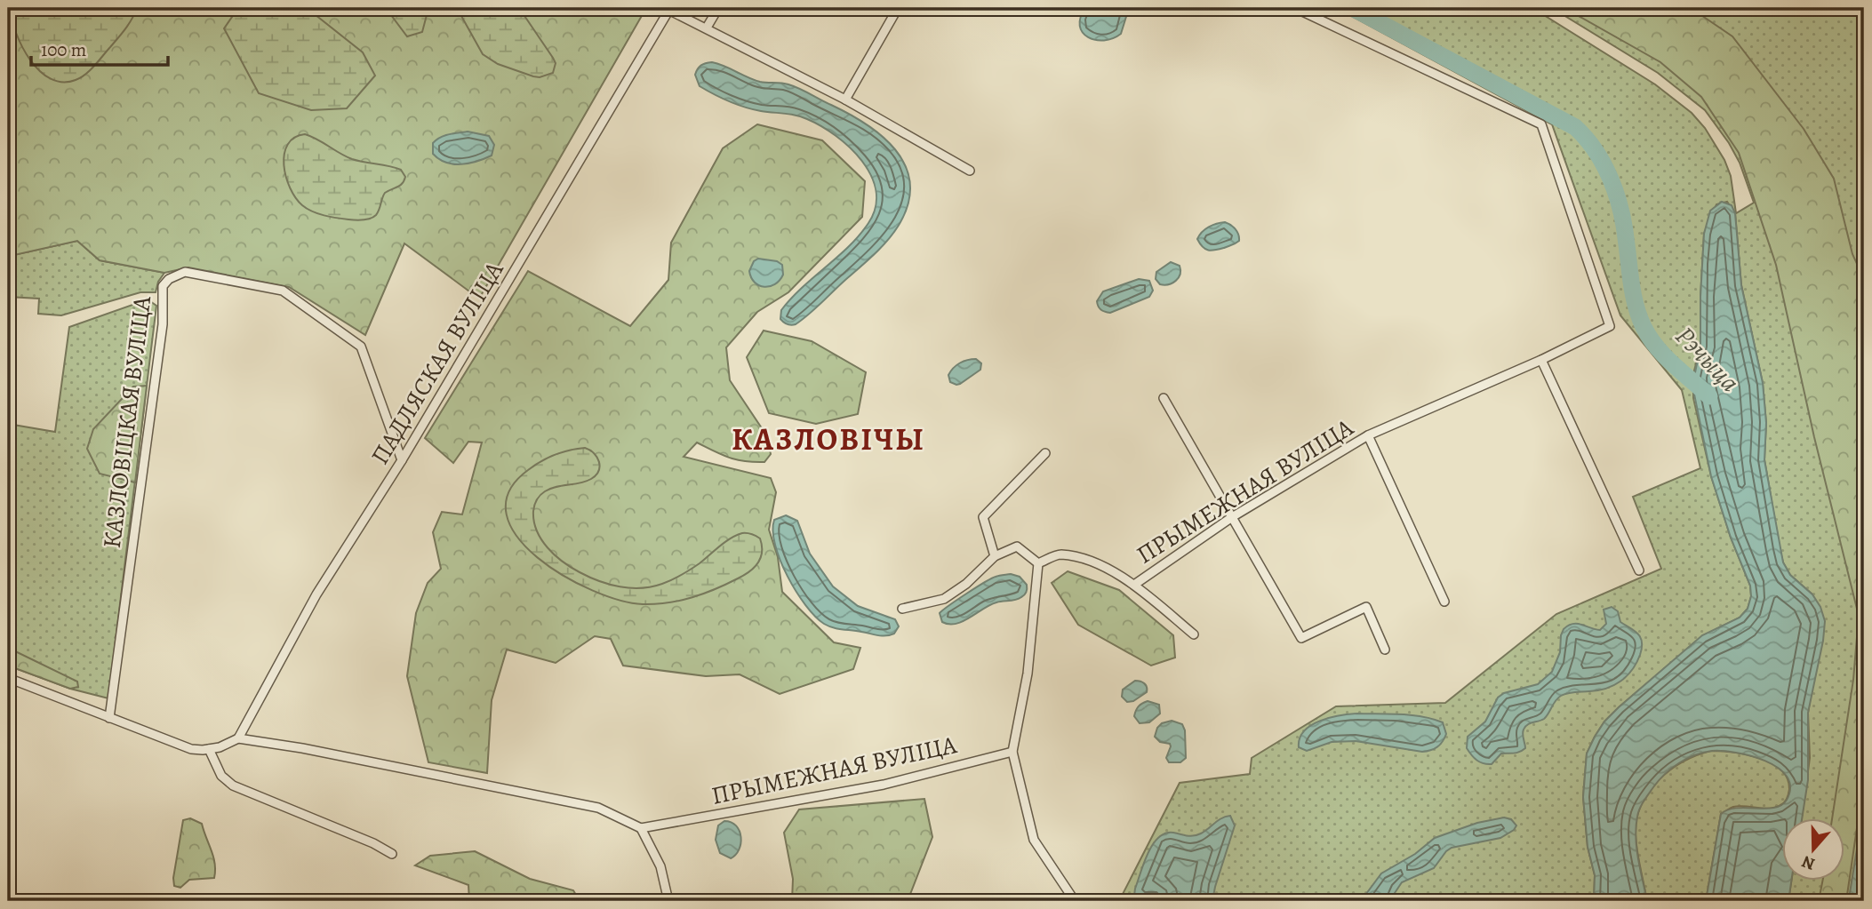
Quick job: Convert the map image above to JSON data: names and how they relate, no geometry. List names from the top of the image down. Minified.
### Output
{"streets":{"street":["ПАДЛЯСКАЯ ВУЛІЦА","КАЗЛОВІЦКАЯ ВУЛІЦА","ПРЫМЕЖНАЯ ВУЛІЦА"]},"crossings":[["ПАДЛЯСКАЯ ВУЛІЦА","КАЗЛОВІЦКАЯ ВУЛІЦА"]],"districts":["КАЗЛОВІЧЫ"],"water":["Рэчыца"],"scale_bar":"100 m","north":"bottom"}
